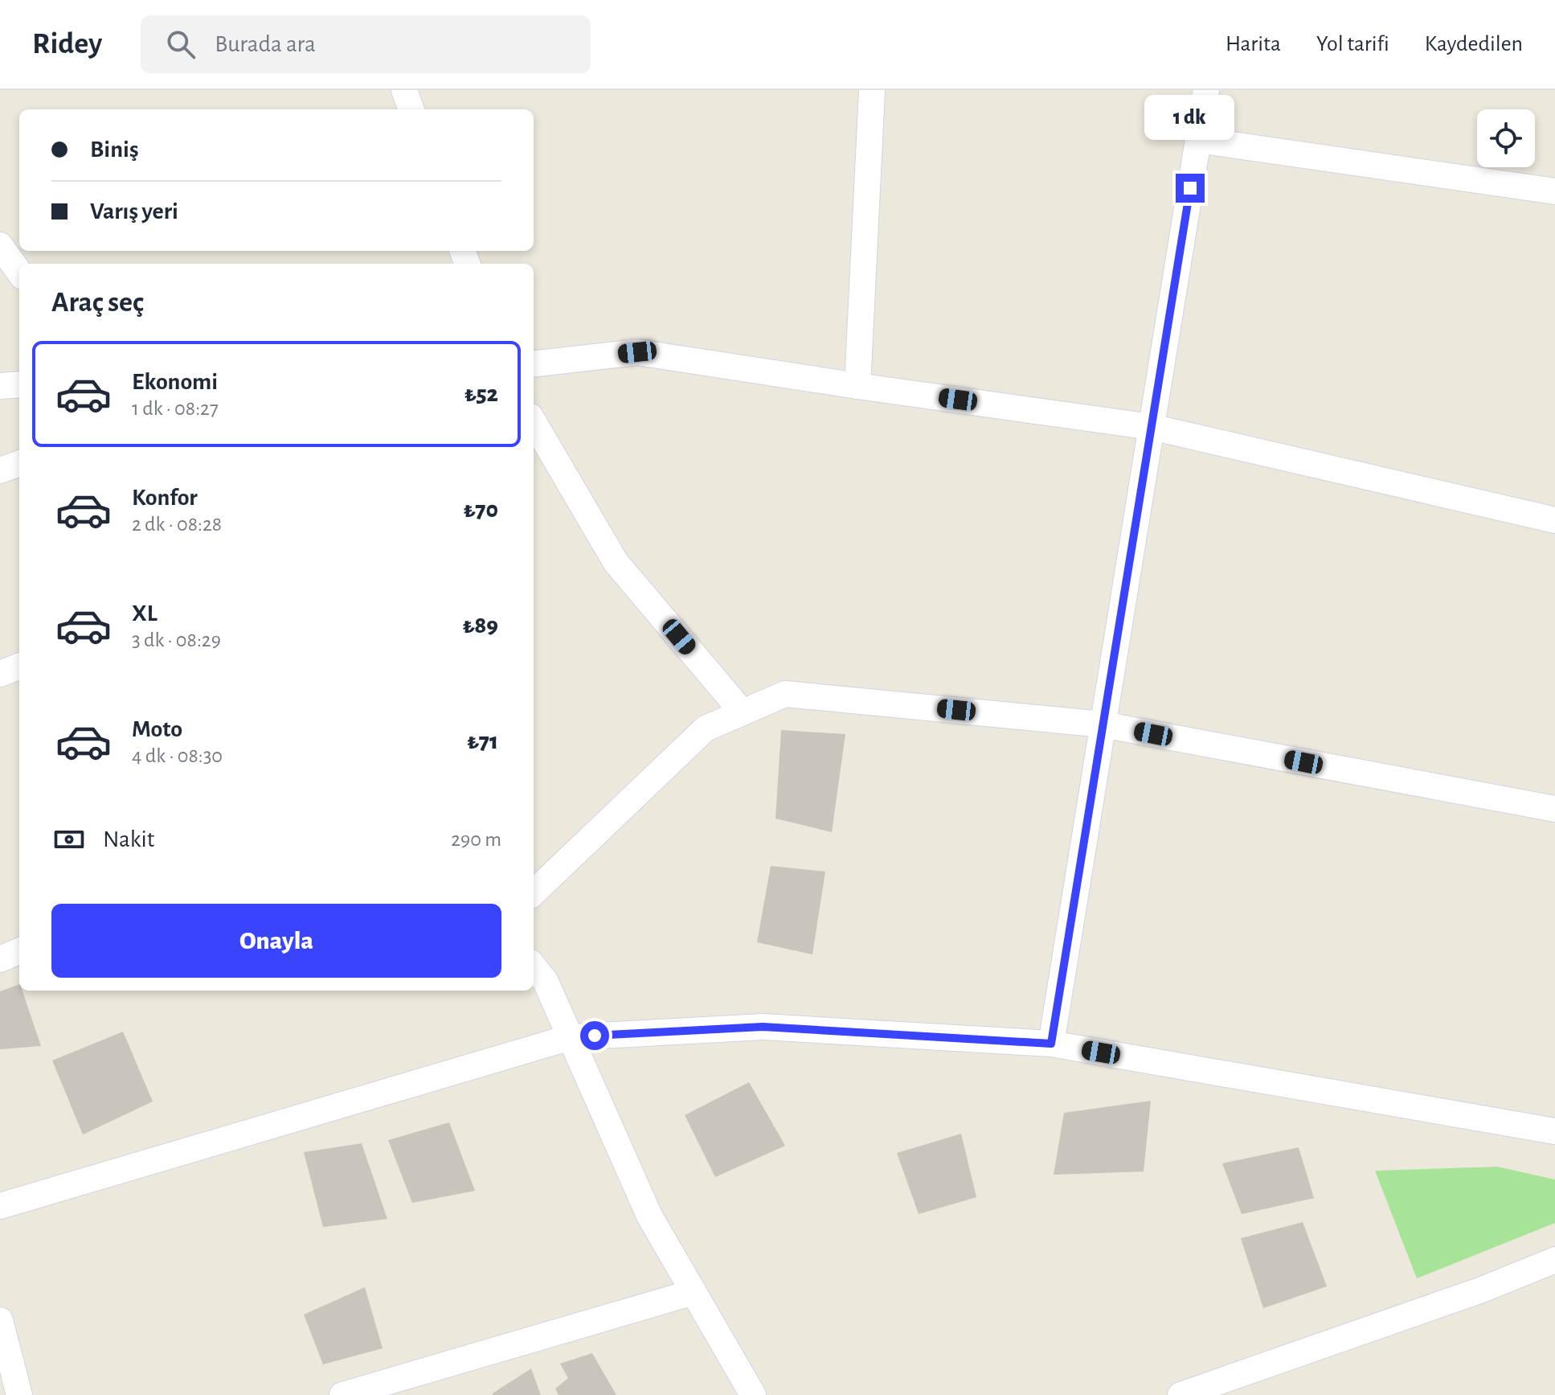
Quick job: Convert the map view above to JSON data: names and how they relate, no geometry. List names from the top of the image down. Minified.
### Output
{"page":{"header":"Ridey","search":"Burada ara","nav":["Harita","Yol tarifi","Kaydedilen"],"bubble":"1 dk","banner":["Biniş","Varış yeri"],"heading":"Araç seç","list":[{"name":"Ekonomi","note":"1 dk · 08:27","value":"₺52"},{"name":"Konfor","note":"2 dk · 08:28","value":"₺70"},{"name":"XL","note":"3 dk · 08:29","value":"₺89"},{"name":"Moto","note":"4 dk · 08:30","value":"₺71"}],"pay":["Nakit","290 m"],"buttons":"Onayla"}}
